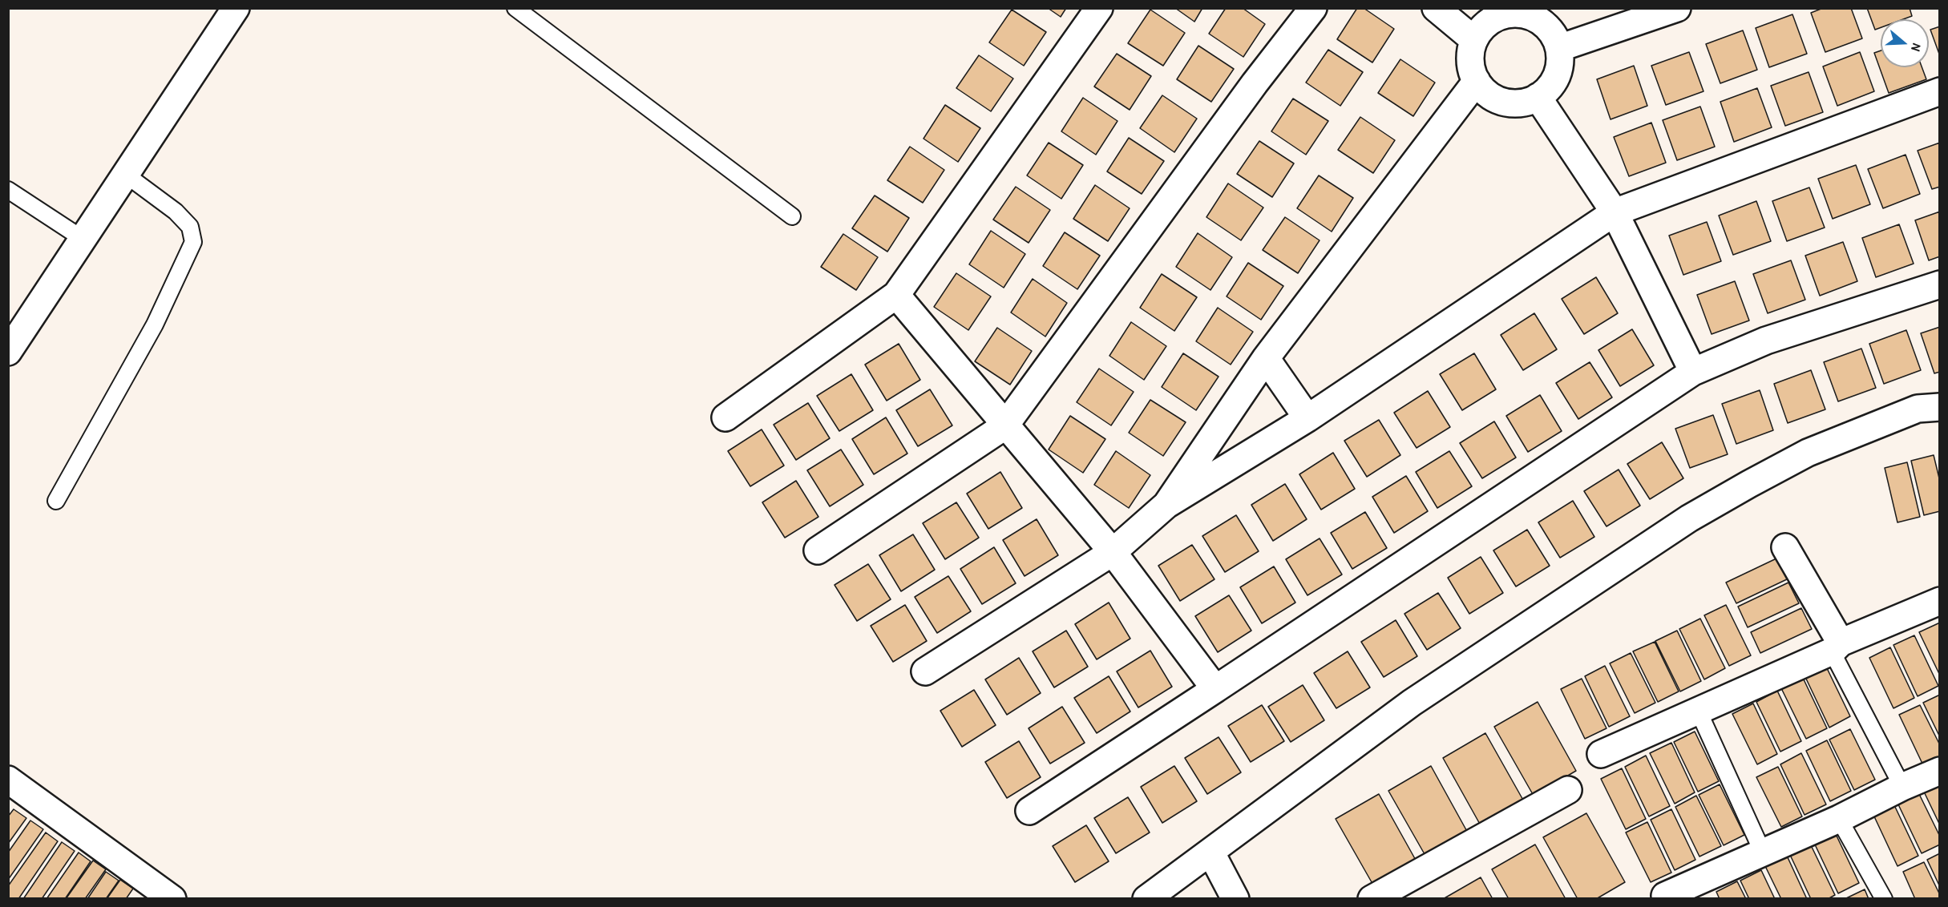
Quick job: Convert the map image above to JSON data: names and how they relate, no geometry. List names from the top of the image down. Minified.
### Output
{"north":"right"}
